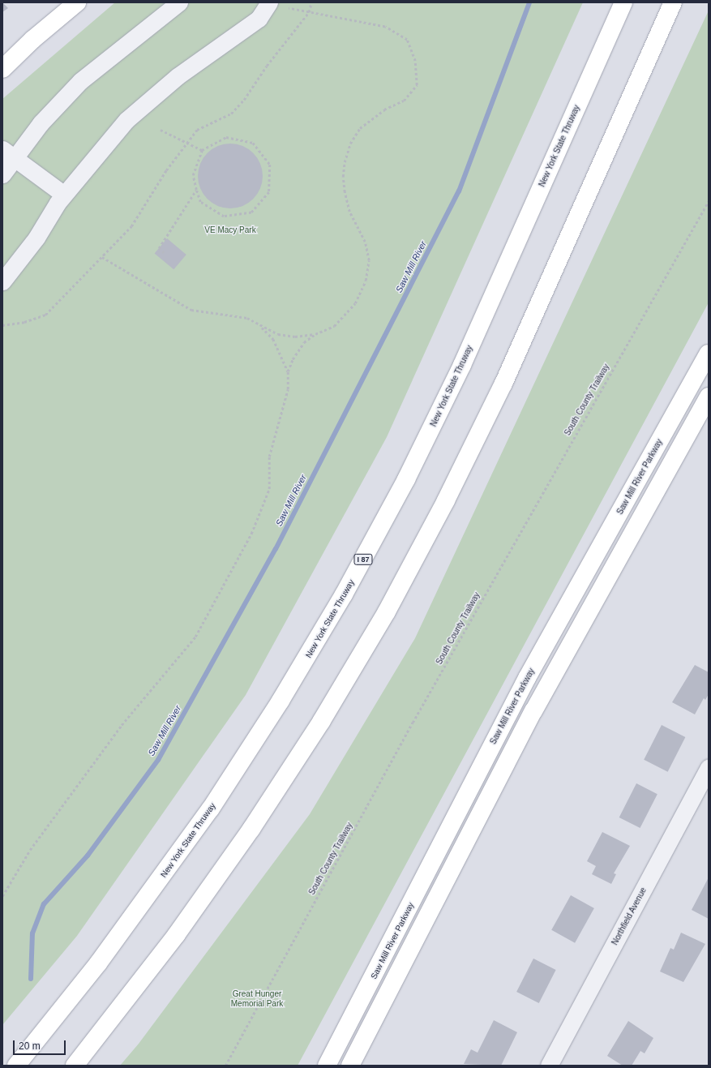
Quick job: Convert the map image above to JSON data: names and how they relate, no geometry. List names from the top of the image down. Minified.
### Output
{"streets":{"main road":["New York State Thruway","Saw Mill River Parkway","I 87"],"street":["Northfield Avenue"],"path":["South County Trailway"]},"water":["Saw Mill River"],"parks":["VE Macy Park","Great Hunger Memorial Park"],"scale_bar":"20 m"}
